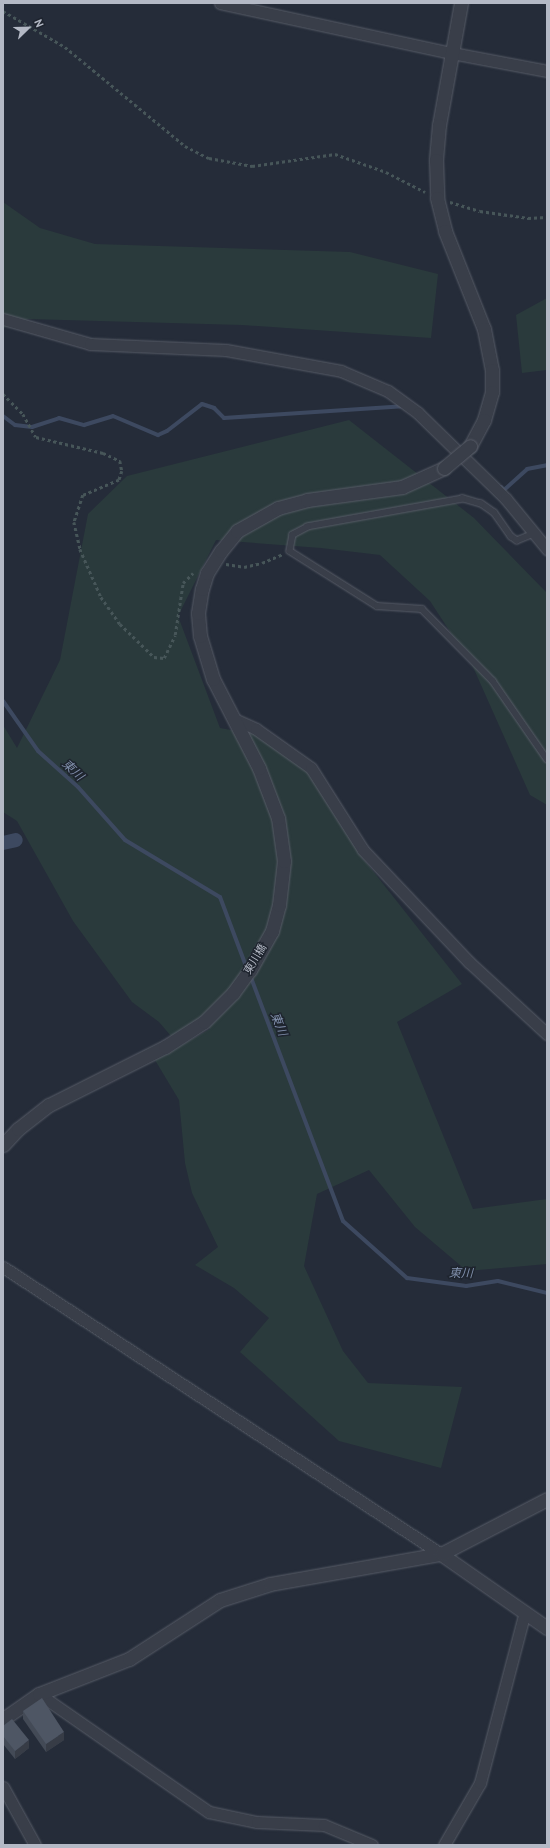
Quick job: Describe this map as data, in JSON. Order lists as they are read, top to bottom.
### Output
{
  "streets": {
    "street": ["東川橋"]
  },
  "water": ["東川"],
  "north": "top right"
}
